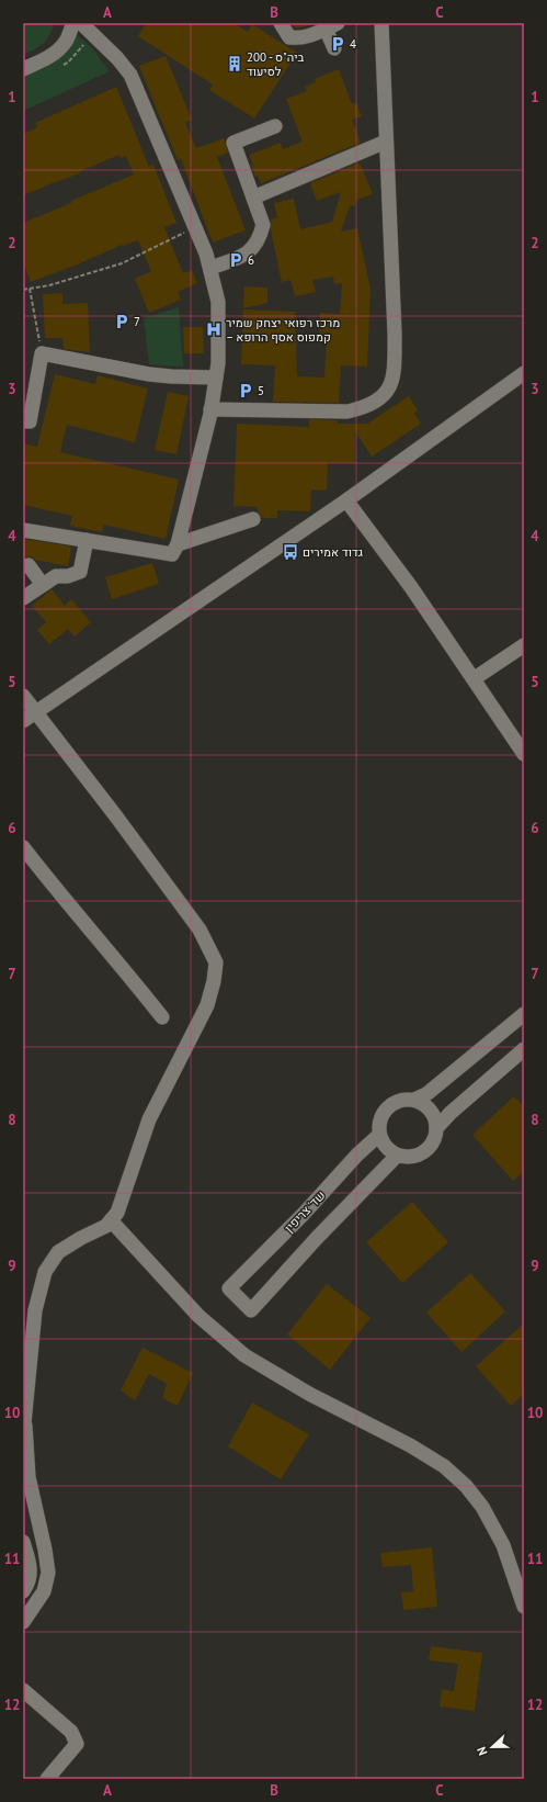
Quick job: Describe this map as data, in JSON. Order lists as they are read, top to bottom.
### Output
{
  "streets": {
    "street": ["שד' צריפין"]
  },
  "places": {
    "parking": [
      "4",
      "6",
      "7",
      "5"
    ],
    "building": ["200 - ביה\"ס לסיעוד"],
    "hospital": ["מרכז רפואי יצחק שמיר – קמפוס אסף הרופא"],
    "bus stop": ["גדוד אמירים"]
  },
  "north": "left",
  "grid": {
    "columns": ["A", "B", "C"],
    "rows": [
      "1",
      "2",
      "3",
      "4",
      "5",
      "6",
      "7",
      "8",
      "9",
      "10",
      "11",
      "12"
    ]
  }
}
